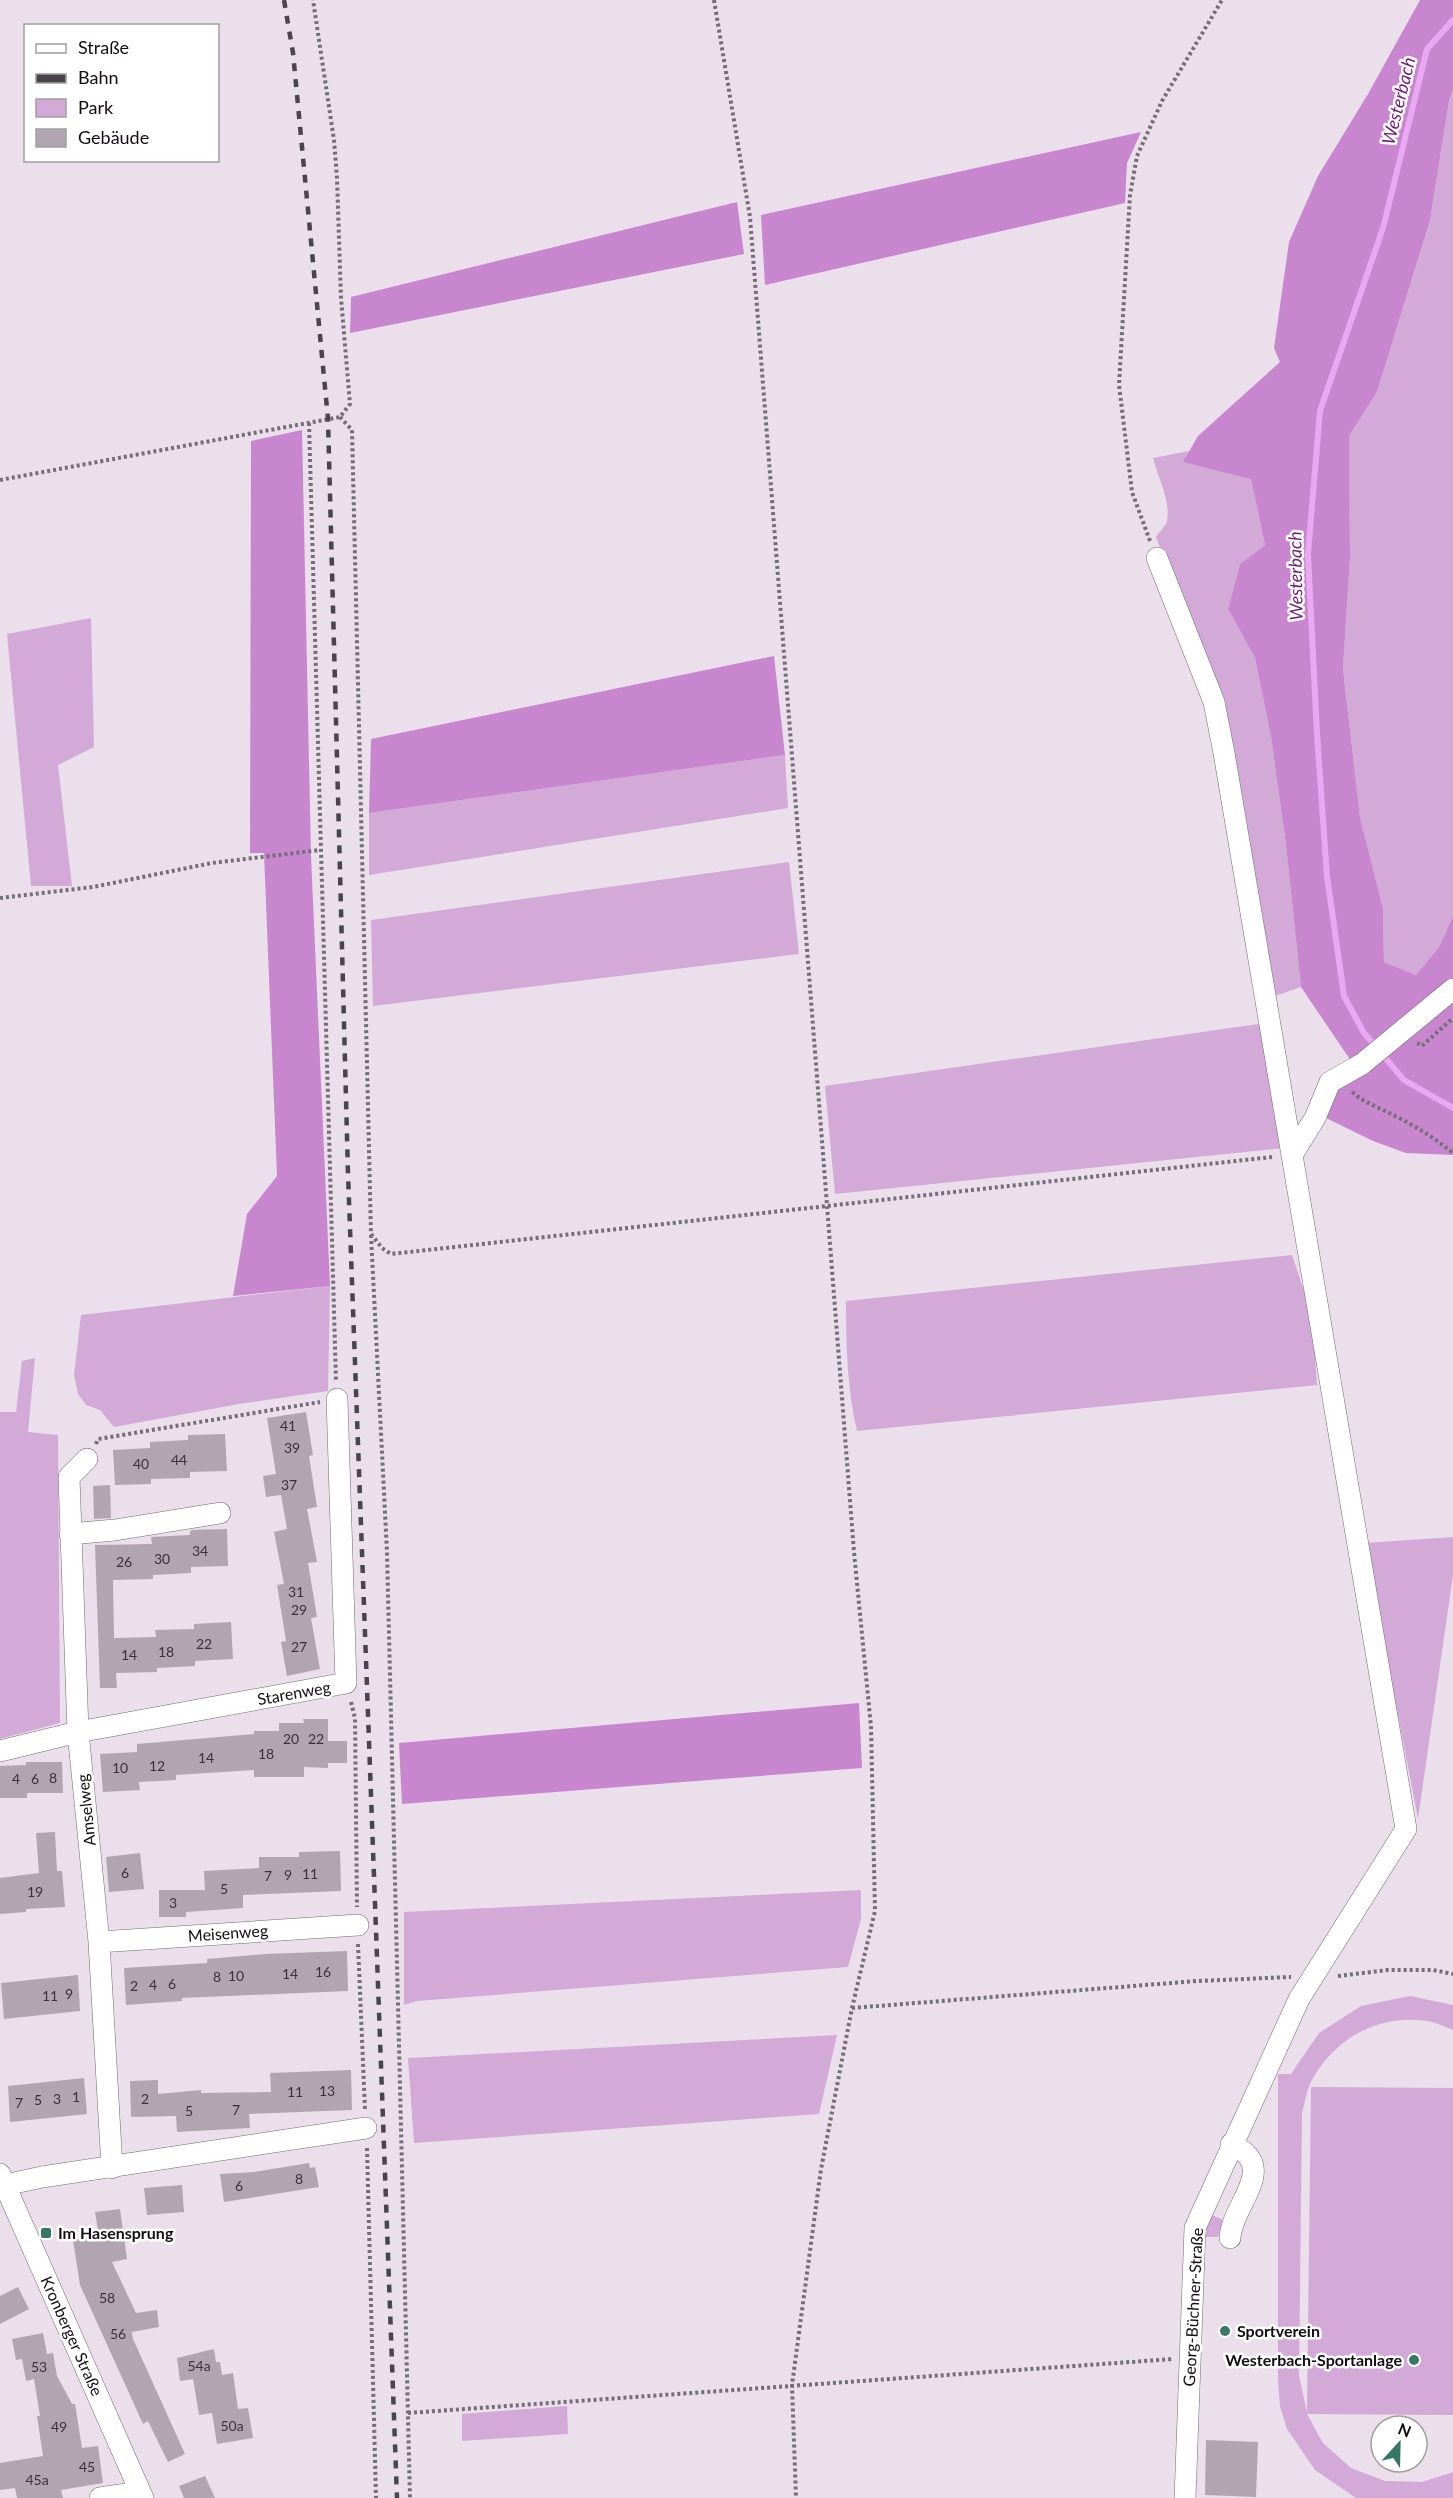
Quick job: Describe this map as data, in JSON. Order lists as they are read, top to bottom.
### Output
{
  "streets": {
    "street": [
      "Starenweg",
      "Amselweg",
      "Meisenweg",
      "Georg-Büchner-Straße",
      "Kronberger Straße"
    ]
  },
  "crossings": [
    ["Starenweg", "Amselweg"],
    ["Amselweg", "Meisenweg"]
  ],
  "water": ["Westerbach"],
  "places": {
    "transit": ["Im Hasensprung"],
    "other": ["Sportverein", "Westerbach-Sportanlage"]
  },
  "house_numbers": [
    "41",
    "39",
    "44",
    "40",
    "37",
    "34",
    "30",
    "26",
    "31",
    "29",
    "22",
    "27",
    "18",
    "14",
    "20",
    "22",
    "18",
    "14",
    "12",
    "10",
    "8",
    "4",
    "6",
    "6",
    "11",
    "9",
    "7",
    "5",
    "19",
    "3",
    "16",
    "14",
    "10",
    "8",
    "6",
    "4",
    "2",
    "9",
    "11",
    "13",
    "11",
    "1",
    "3",
    "2",
    "5",
    "7",
    "7",
    "5",
    "8",
    "6",
    "58",
    "56",
    "54a",
    "53",
    "50a",
    "49",
    "45",
    "45a"
  ],
  "legend": [
    "Straße",
    "Bahn",
    "Park",
    "Gebäude"
  ],
  "north": "top"
}
